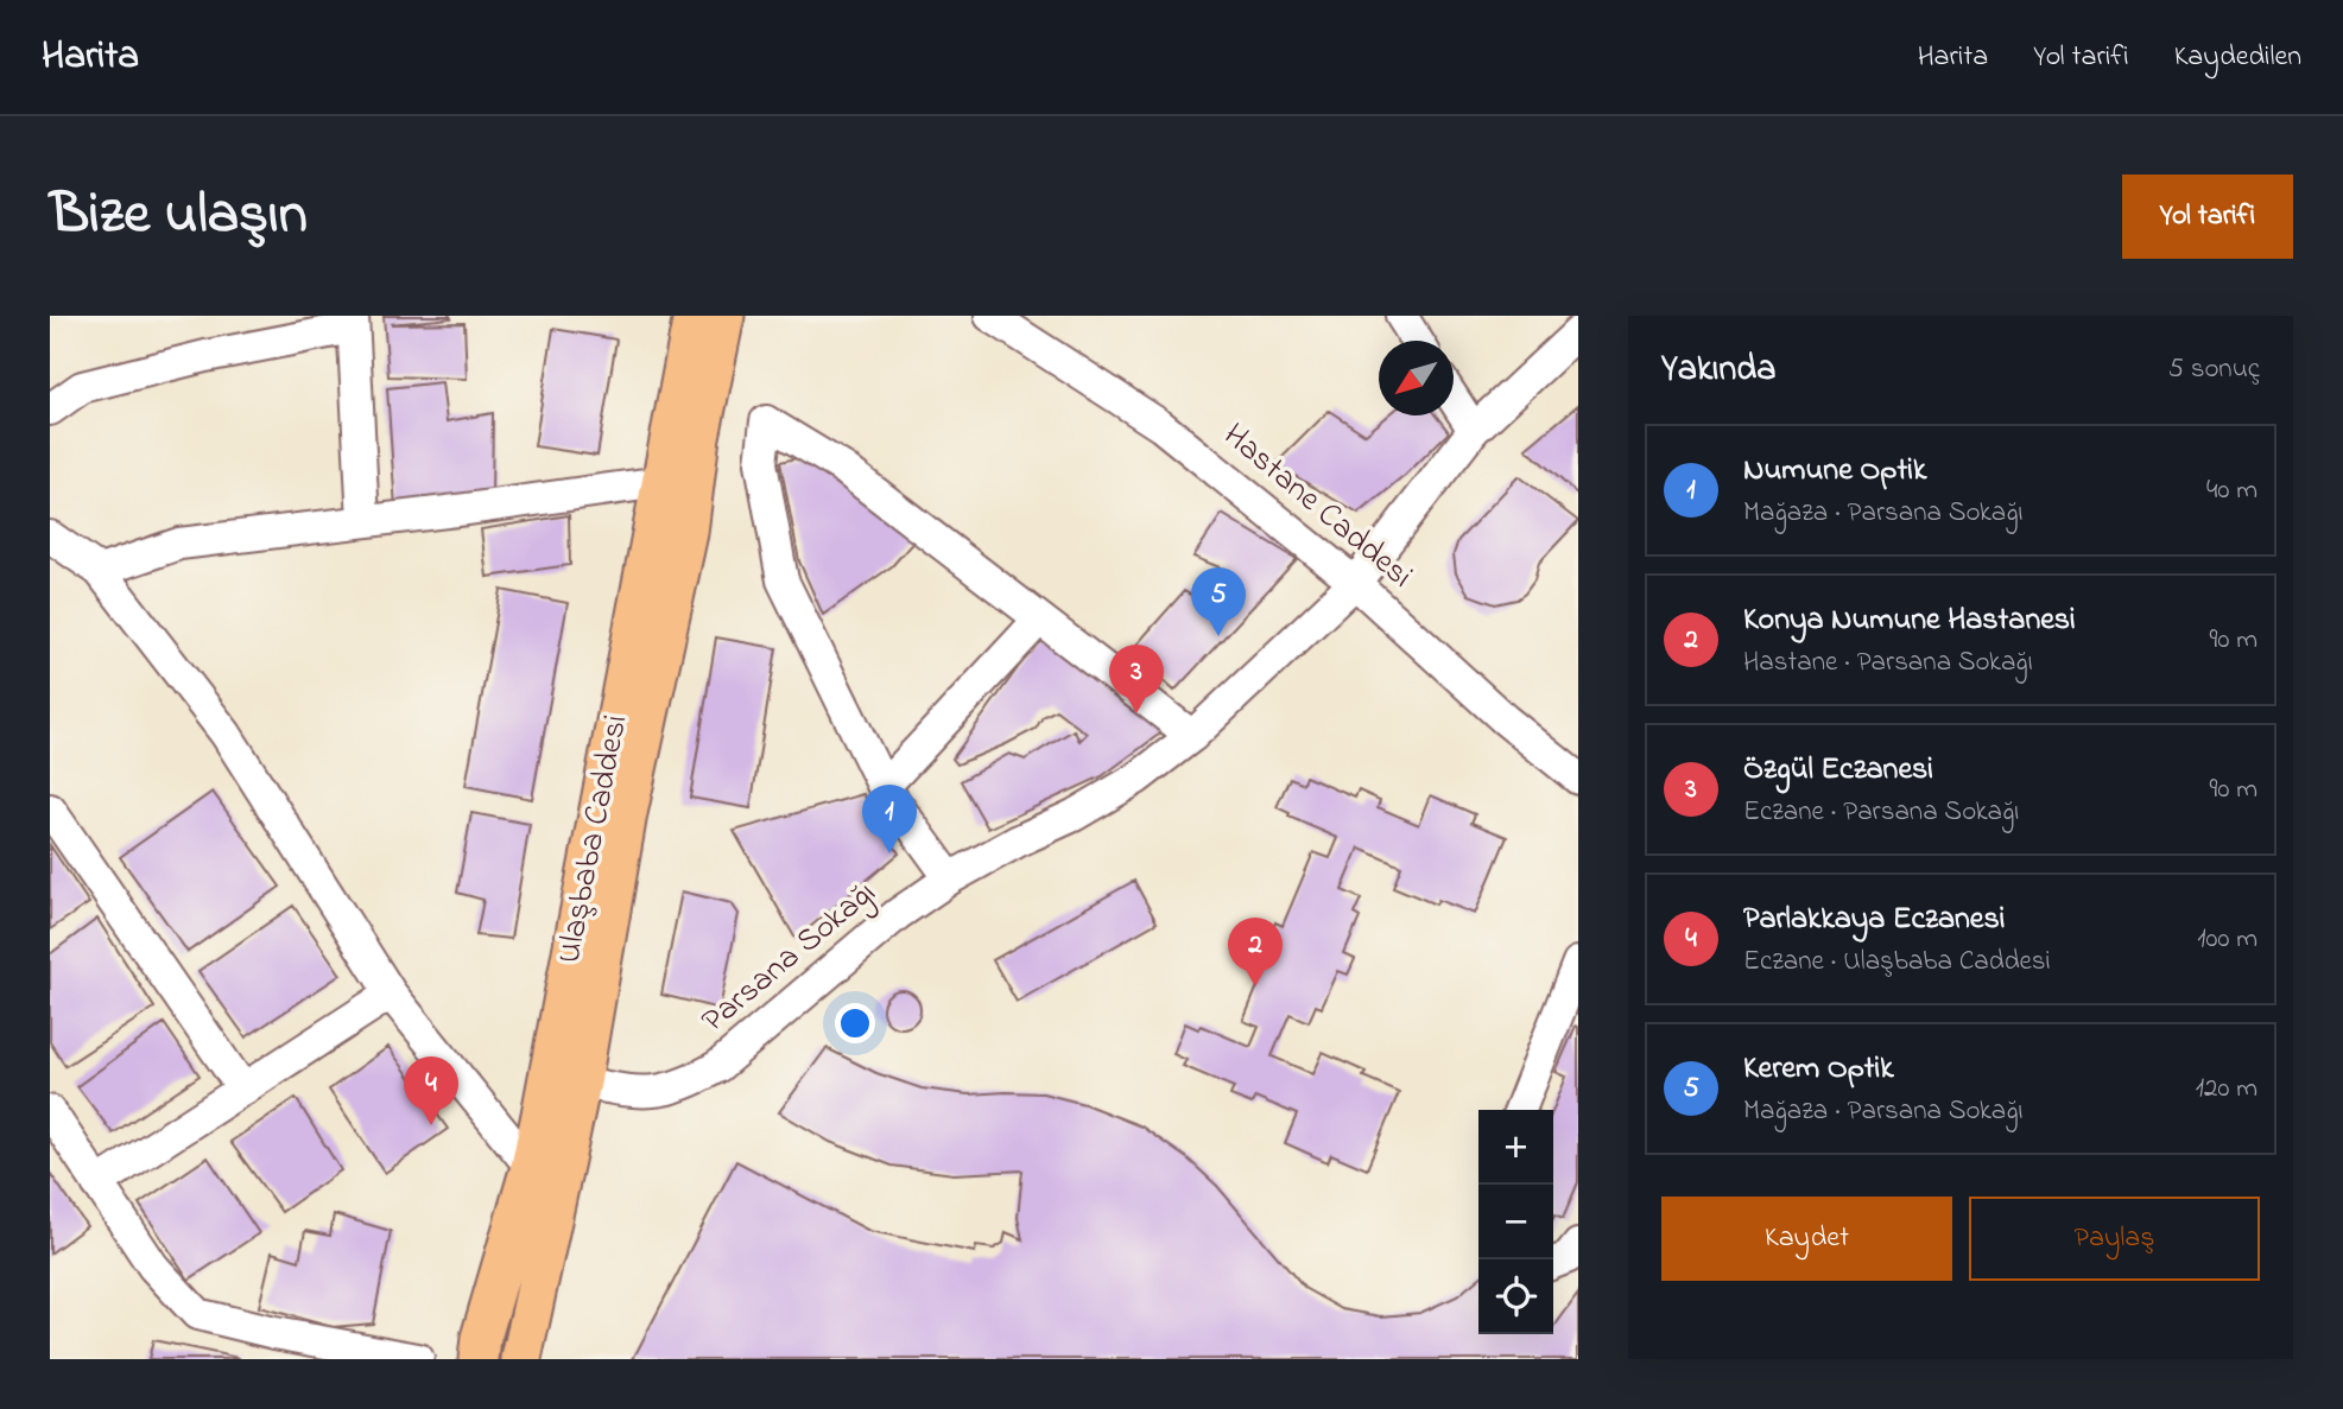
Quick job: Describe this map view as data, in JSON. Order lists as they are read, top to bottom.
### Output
{
  "streets": {
    "main road": ["Ulaşbaba Caddesi"],
    "street": ["Hastane Caddesi", "Parsana Sokağı"]
  },
  "crossings": [
    ["Hastane Caddesi", "Parsana Sokağı"],
    ["Ulaşbaba Caddesi", "Parsana Sokağı"]
  ],
  "north": "bottom left",
  "page": {
    "header": "Harita",
    "nav": ["Harita", "Yol tarifi", "Kaydedilen"],
    "title": "Bize ulaşın",
    "buttons": [
      "Yol tarifi",
      ["Kaydet", "Paylaş"]
    ],
    "heading": ["Yakında", "5 sonuç"],
    "list": [
      {
        "mark": "1",
        "name": "Numune Optik",
        "note": "Mağaza · Parsana Sokağı",
        "value": "40 m"
      },
      {
        "mark": "2",
        "name": "Konya Numune Hastanesi",
        "note": "Hastane · Parsana Sokağı",
        "value": "90 m"
      },
      {
        "mark": "3",
        "name": "Özgül Eczanesi",
        "note": "Eczane · Parsana Sokağı",
        "value": "90 m"
      },
      {
        "mark": "4",
        "name": "Parlakkaya Eczanesi",
        "note": "Eczane · Ulaşbaba Caddesi",
        "value": "100 m"
      },
      {
        "mark": "5",
        "name": "Kerem Optik",
        "note": "Mağaza · Parsana Sokağı",
        "value": "120 m"
      }
    ],
    "pins": [
      "5",
      "3",
      "1",
      "2",
      "4"
    ],
    "map_buttons": ["+", "−"]
  }
}
